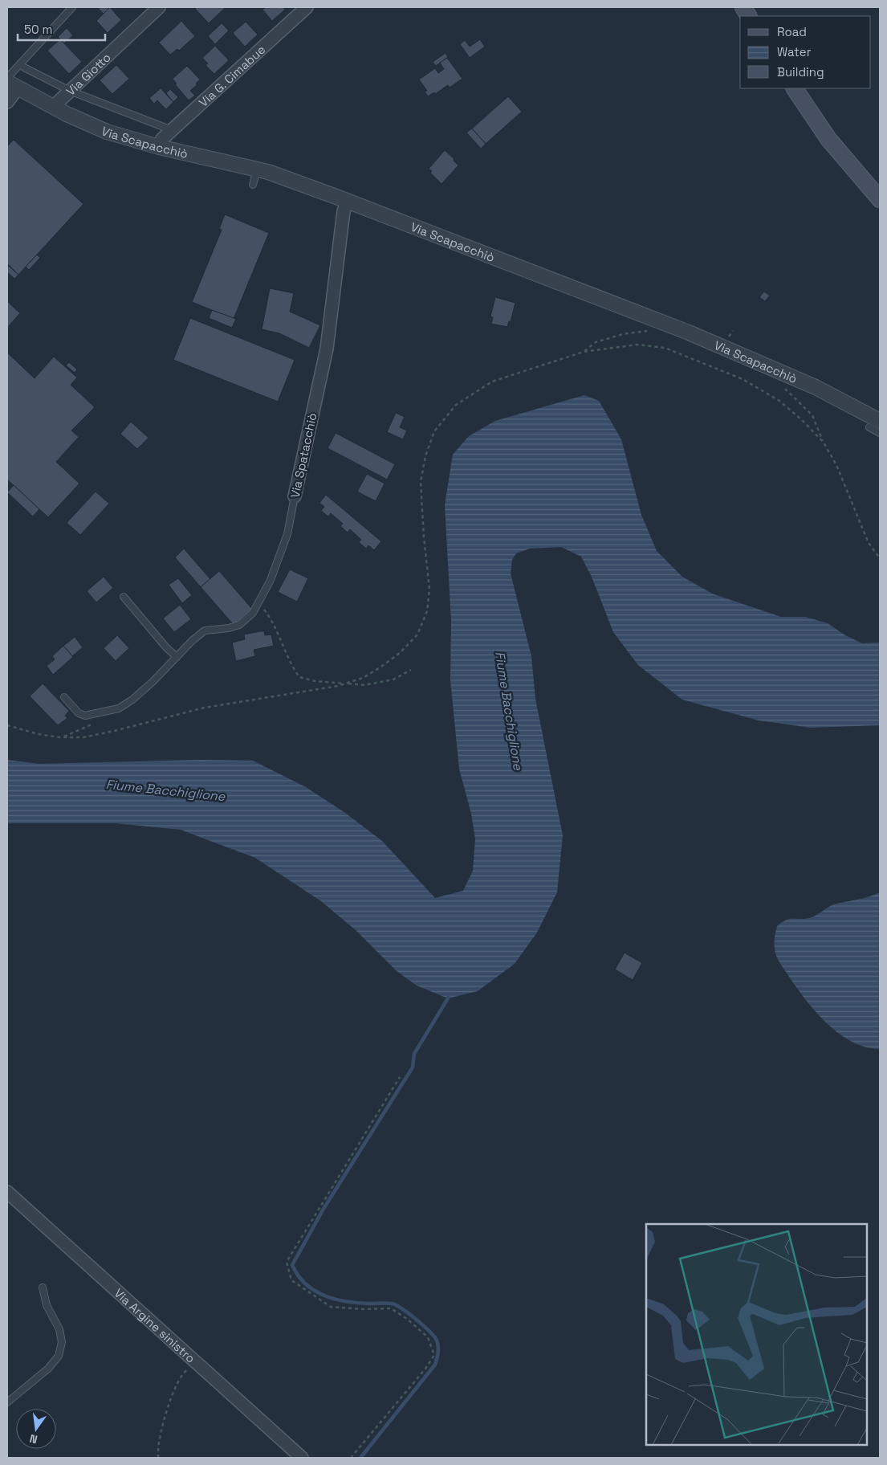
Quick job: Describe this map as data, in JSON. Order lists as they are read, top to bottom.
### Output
{
  "streets": {
    "street": [
      "Via Giotto",
      "Via G. Cimabue",
      "Via Scapacchiò",
      "Via Spatacchiò",
      "Via Argine sinistro"
    ]
  },
  "crossings": [
    ["Via Giotto", "Via Scapacchiò"],
    ["Via G. Cimabue", "Via Scapacchiò"],
    ["Via Scapacchiò", "Via Spatacchiò"]
  ],
  "water": ["Fiume Bacchiglione"],
  "legend": ["Road", "Water", "Building"],
  "scale_bar": "50 m",
  "north": "bottom"
}
